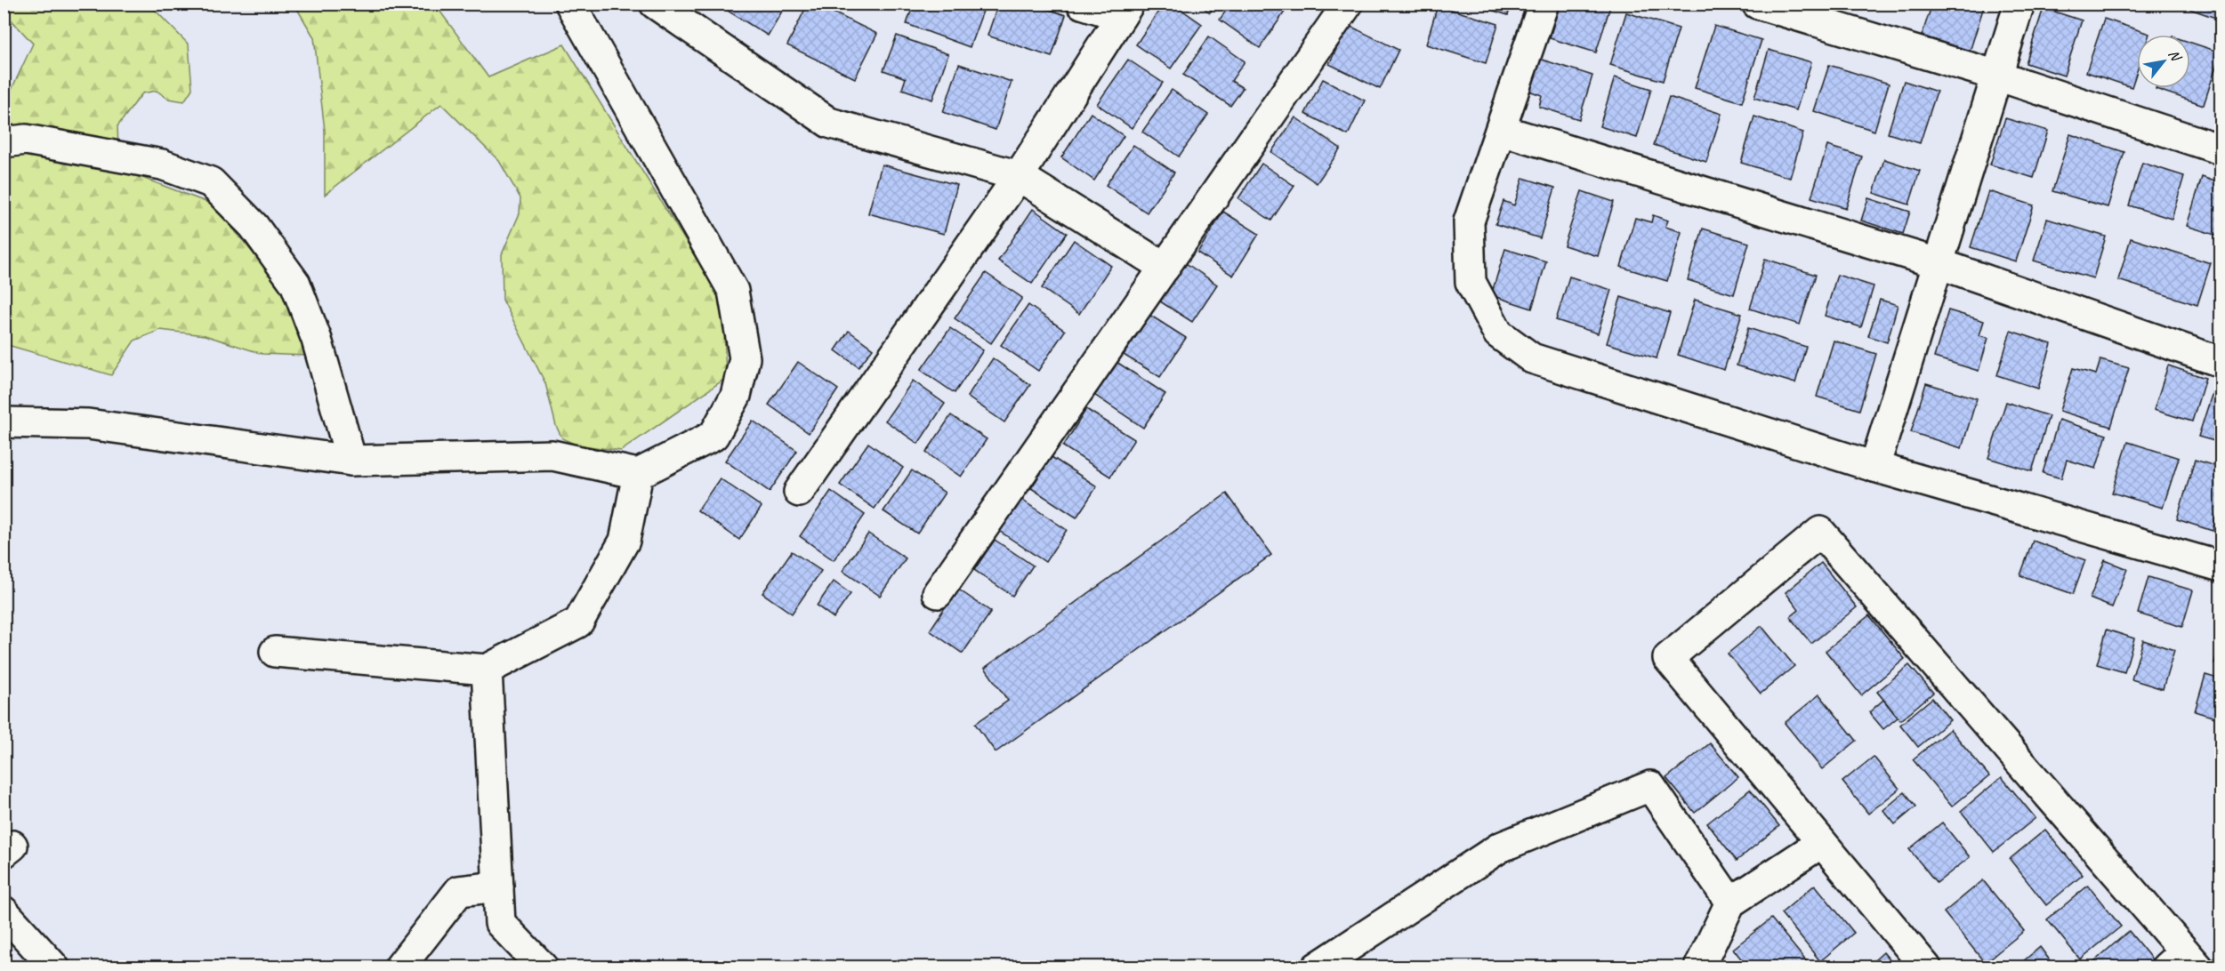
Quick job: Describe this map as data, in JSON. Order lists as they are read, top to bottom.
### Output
{
  "north": "top right"
}
